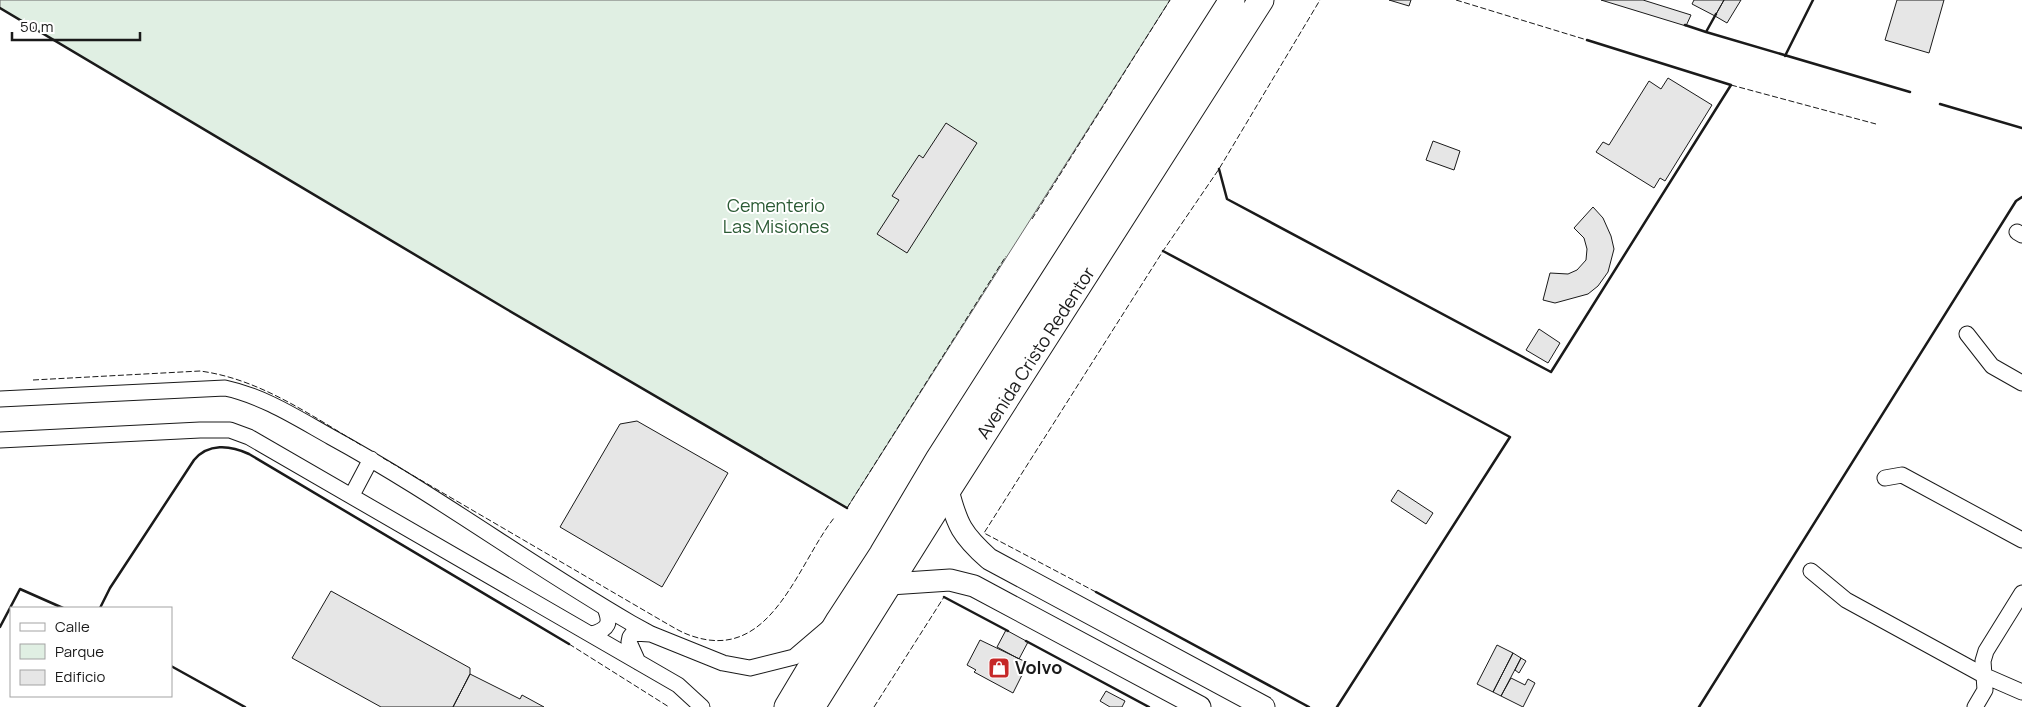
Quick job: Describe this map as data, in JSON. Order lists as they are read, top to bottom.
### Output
{
  "streets": {
    "highway": ["Avenida Cristo Redentor"]
  },
  "parks": ["Cementerio Las Misiones"],
  "places": {
    "shop": ["Volvo"]
  },
  "legend": ["Calle", "Parque", "Edificio"],
  "scale_bar": "50 m"
}
